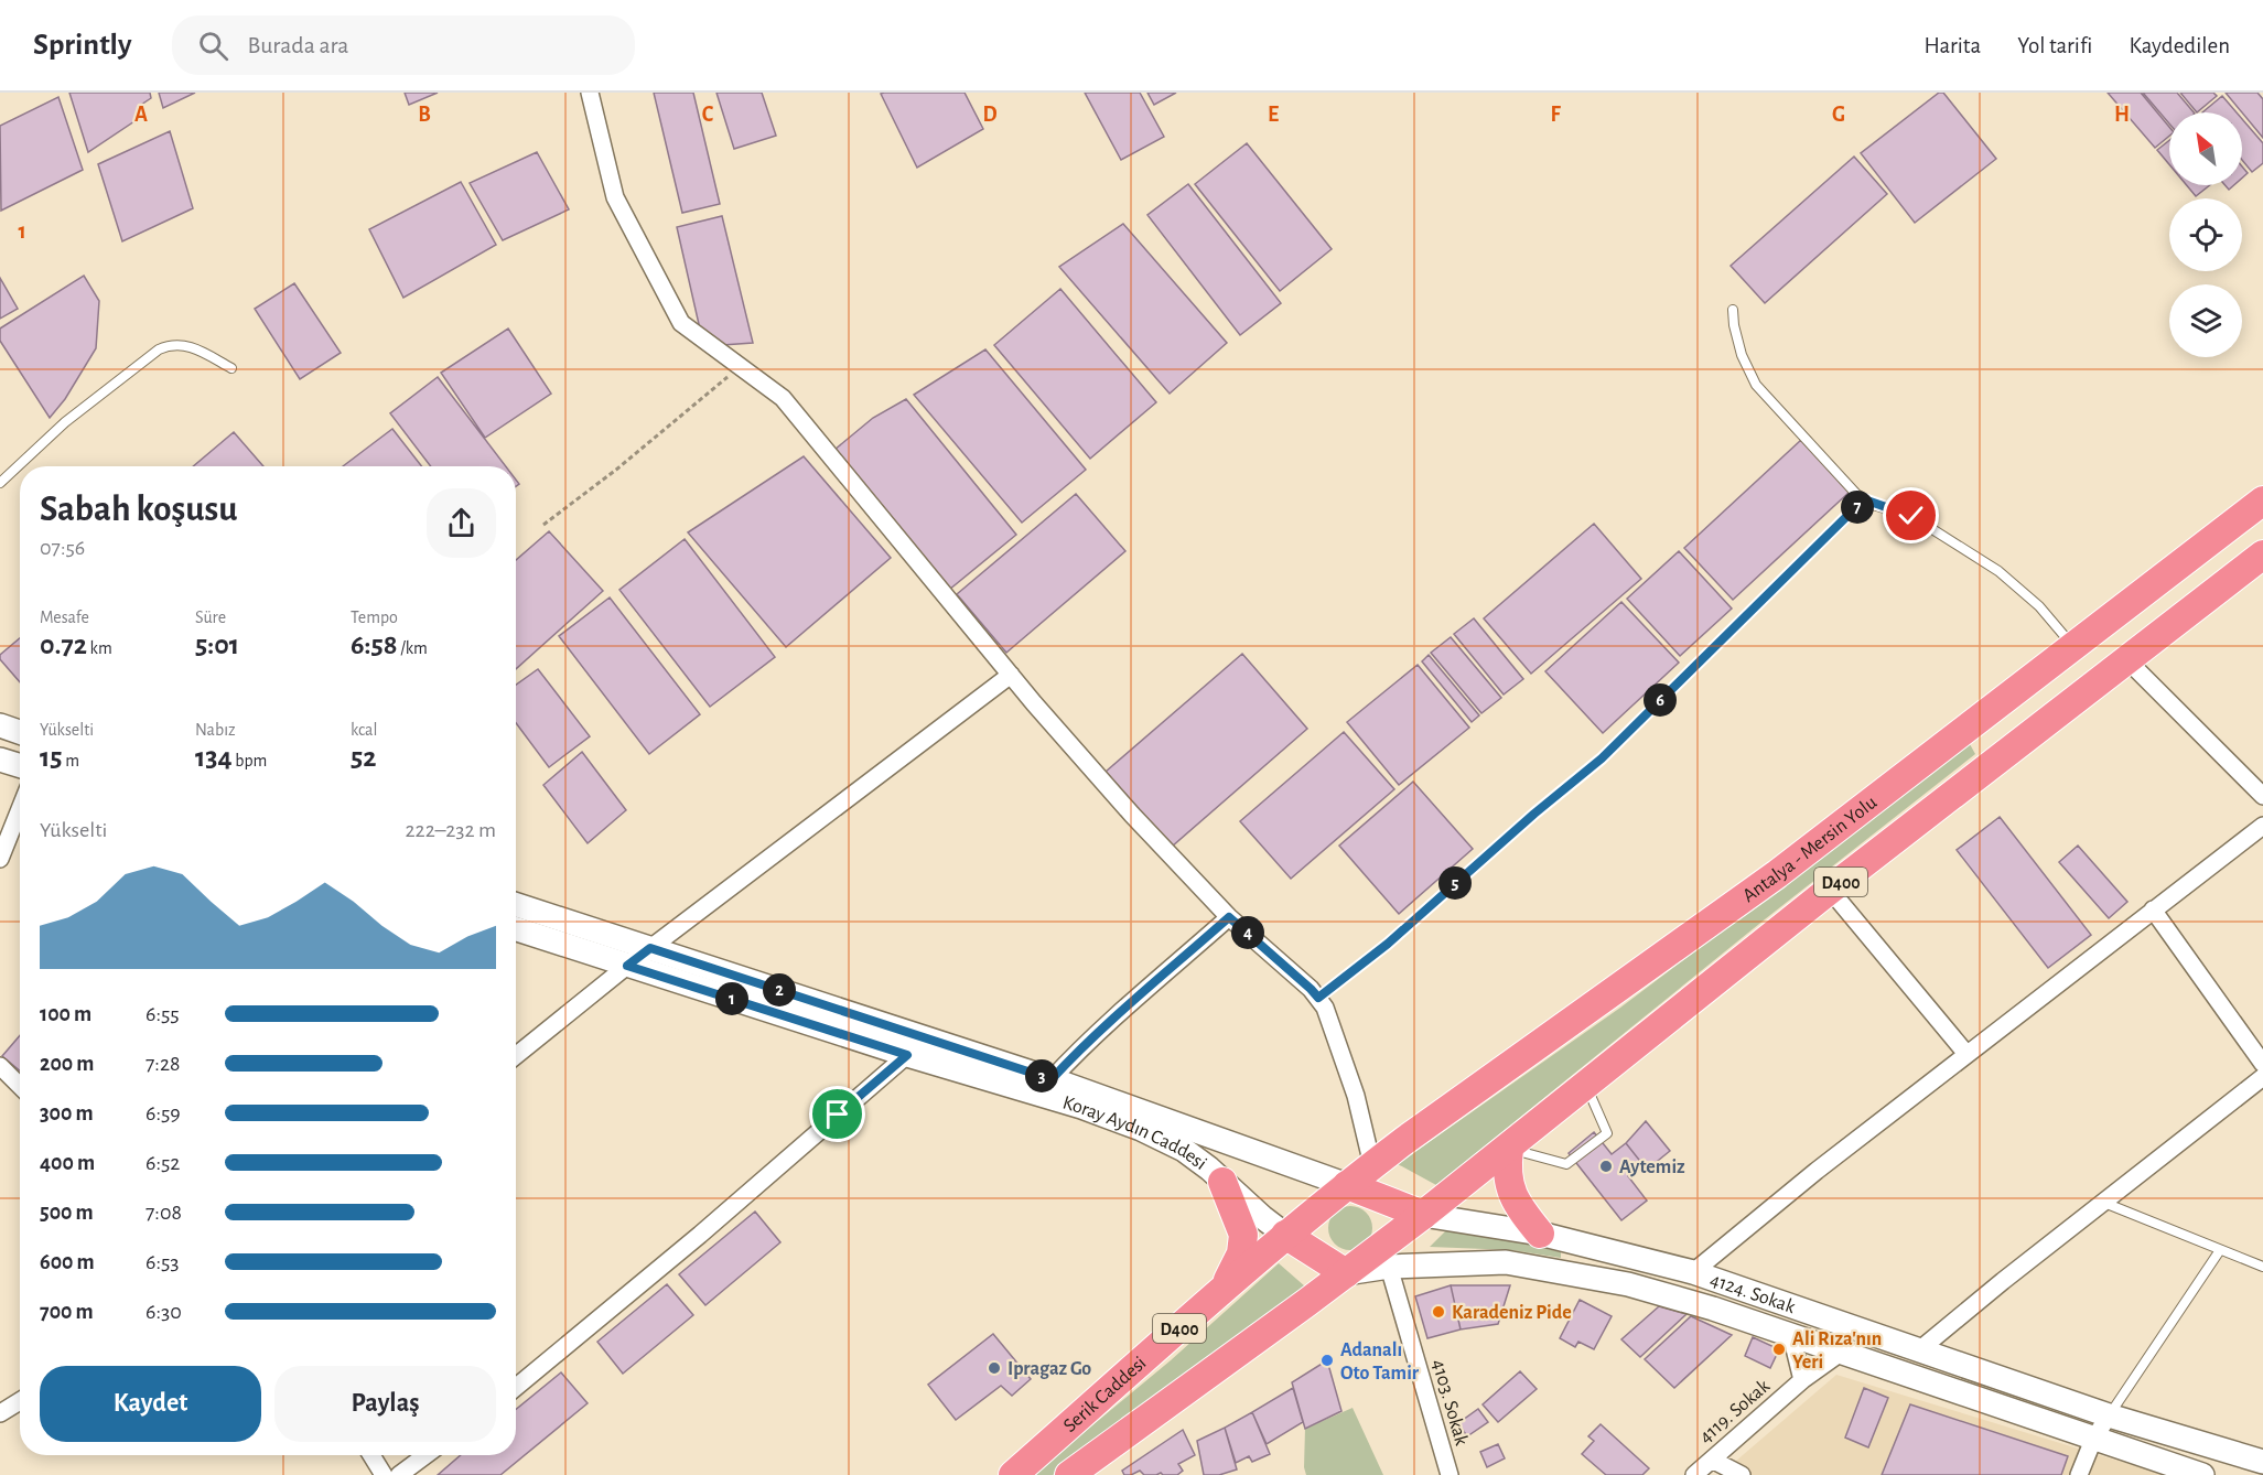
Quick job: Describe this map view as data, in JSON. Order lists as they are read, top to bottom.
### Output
{
  "streets": {
    "highway": ["Antalya - Mersin Yolu", "D400", "Serik Caddesi"],
    "main road": ["Koray Aydın Caddesi", "4124. Sokak"],
    "street": ["4103. Sokak", "4119. Sokak"]
  },
  "crossings": [
    ["Antalya - Mersin Yolu", "Serik Caddesi"],
    ["D400", "4124. Sokak"],
    ["D400", "Serik Caddesi"],
    ["Koray Aydın Caddesi", "Serik Caddesi"],
    ["4124. Sokak", "Serik Caddesi"]
  ],
  "places": [
    "Aytemiz",
    "Karadeniz Pide",
    "Ali Rıza'nın Yeri",
    "Adanalı Oto Tamir",
    "Ipragaz Go"
  ],
  "north": "top left",
  "page": {
    "header": "Sprintly",
    "search": "Burada ara",
    "nav": ["Harita", "Yol tarifi", "Kaydedilen"],
    "heading": ["Sabah koşusu", "07:56"],
    "pins": [
      "7",
      "6",
      "5",
      "4",
      "2",
      "1",
      "3"
    ],
    "stats": [
      ["Mesafe", "0.72 km"],
      ["Süre", "5:01"],
      ["Tempo", "6:58 /km"],
      ["Yükselti", "15 m"],
      ["Nabız", "134 bpm"],
      ["kcal", "52"]
    ],
    "chart": ["Yükselti", "222–232 m"],
    "list": [
      {
        "name": "100 m",
        "note": "6:55"
      },
      {
        "name": "200 m",
        "note": "7:28"
      },
      {
        "name": "300 m",
        "note": "6:59"
      },
      {
        "name": "400 m",
        "note": "6:52"
      },
      {
        "name": "500 m",
        "note": "7:08"
      },
      {
        "name": "600 m",
        "note": "6:53"
      },
      {
        "name": "700 m",
        "note": "6:30"
      }
    ],
    "buttons": ["Kaydet", "Paylaş"]
  },
  "grid": {
    "columns": [
      "A",
      "B",
      "C",
      "D",
      "E",
      "F",
      "G",
      "H"
    ],
    "rows": ["1"]
  }
}
